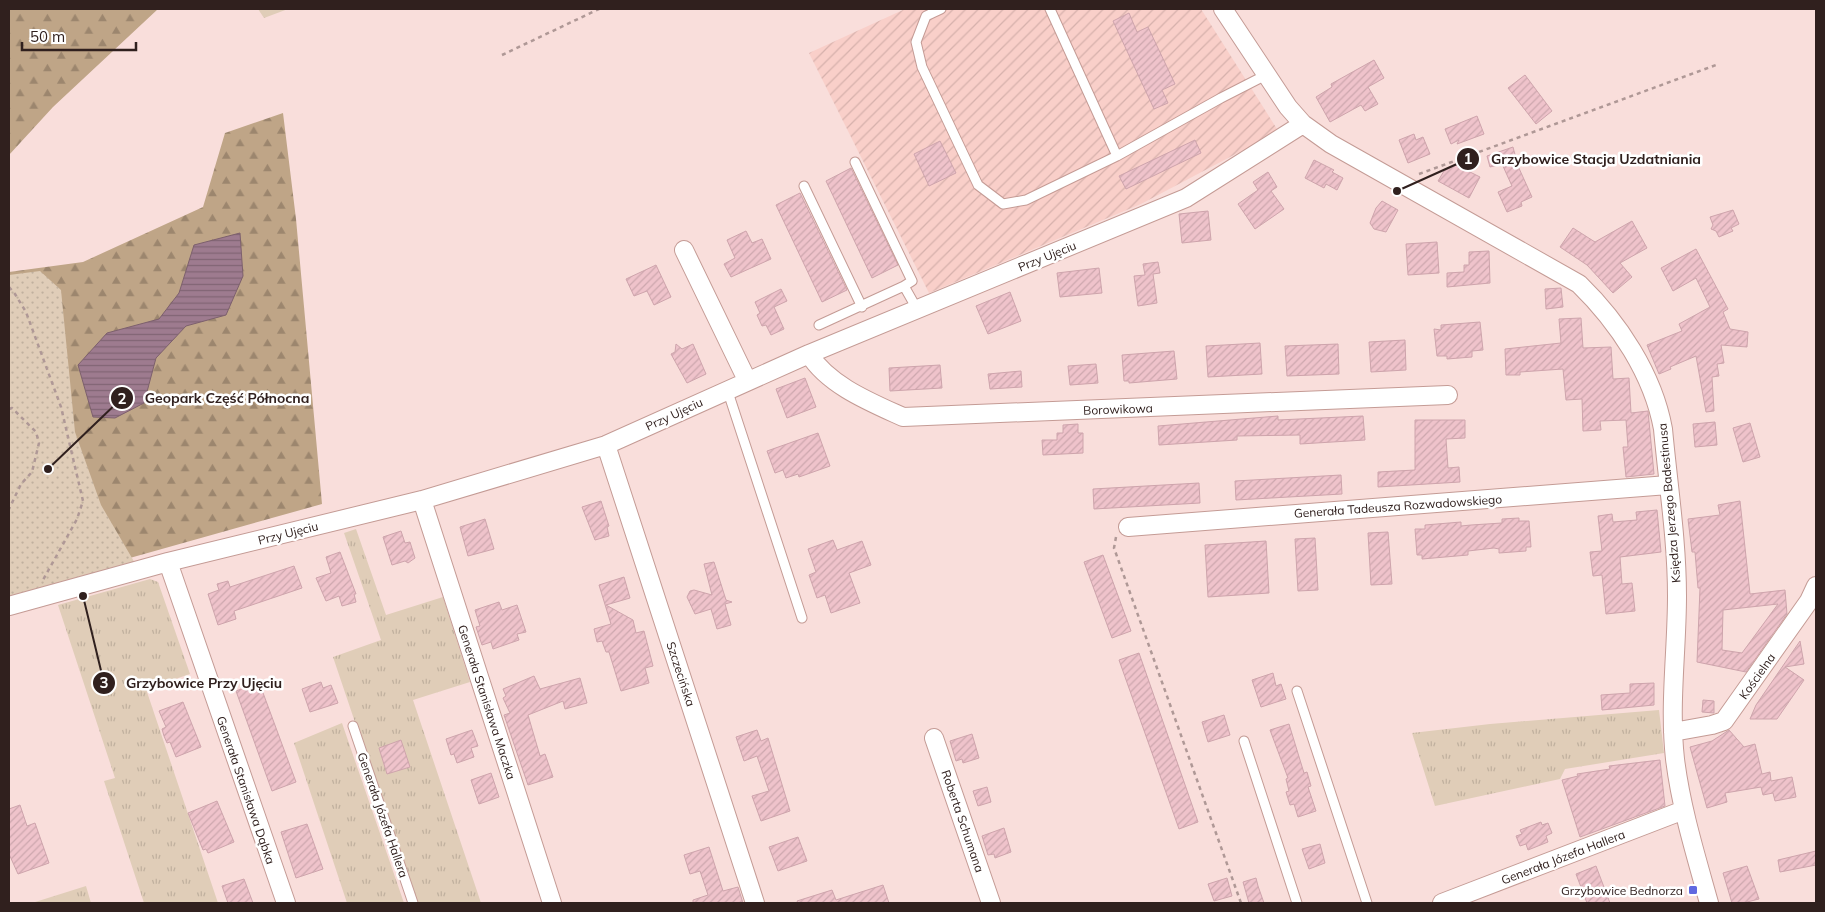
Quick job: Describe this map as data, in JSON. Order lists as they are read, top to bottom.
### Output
{
  "streets": {
    "street": [
      "Przy Ujęciu",
      "Borowikowa",
      "Księdza Jerzego Badestinusa",
      "Generała Tadeusza Rozwadowskiego",
      "Szczecińska",
      "Kościelna",
      "Generała Stanisława Maczka",
      "Generała Stanisława Dąbka",
      "Generała Józefa Hallera",
      "Roberta Schumana"
    ]
  },
  "crossings": [
    ["Przy Ujęciu", "Borowikowa"],
    ["Przy Ujęciu", "Księdza Jerzego Badestinusa"],
    ["Przy Ujęciu", "Szczecińska"],
    ["Przy Ujęciu", "Generała Stanisława Maczka"],
    ["Przy Ujęciu", "Generała Stanisława Dąbka"],
    ["Księdza Jerzego Badestinusa", "Generała Tadeusza Rozwadowskiego"],
    ["Księdza Jerzego Badestinusa", "Kościelna"],
    ["Księdza Jerzego Badestinusa", "Generała Józefa Hallera"]
  ],
  "places": {
    "other": ["Grzybowice Stacja Uzdatniania", "Geopark Część Północna", "Grzybowice Przy Ujęciu"],
    "transit": ["Grzybowice Bednorza"]
  },
  "scale_bar": "50 m"
}
